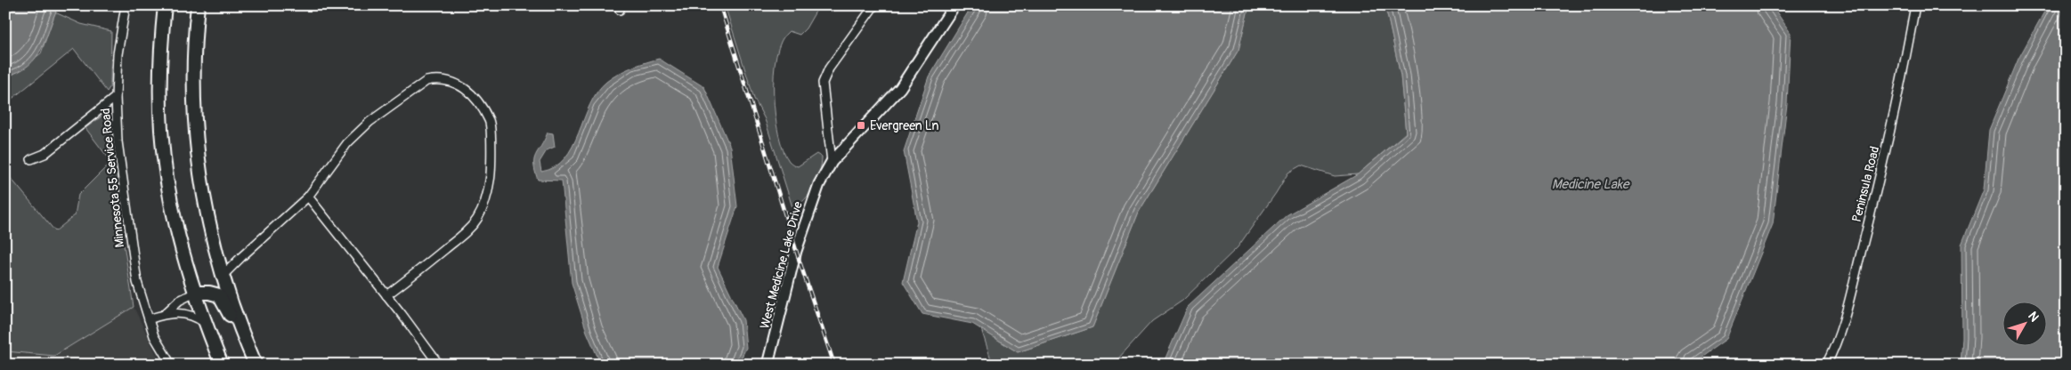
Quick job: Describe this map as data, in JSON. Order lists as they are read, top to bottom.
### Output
{
  "streets": {
    "street": ["Minnesota 55 Service Road", "Peninsula Road", "West Medicine Lake Drive"]
  },
  "water": ["Medicine Lake"],
  "places": {
    "transit": ["Evergreen Ln"]
  },
  "north": "top right"
}
